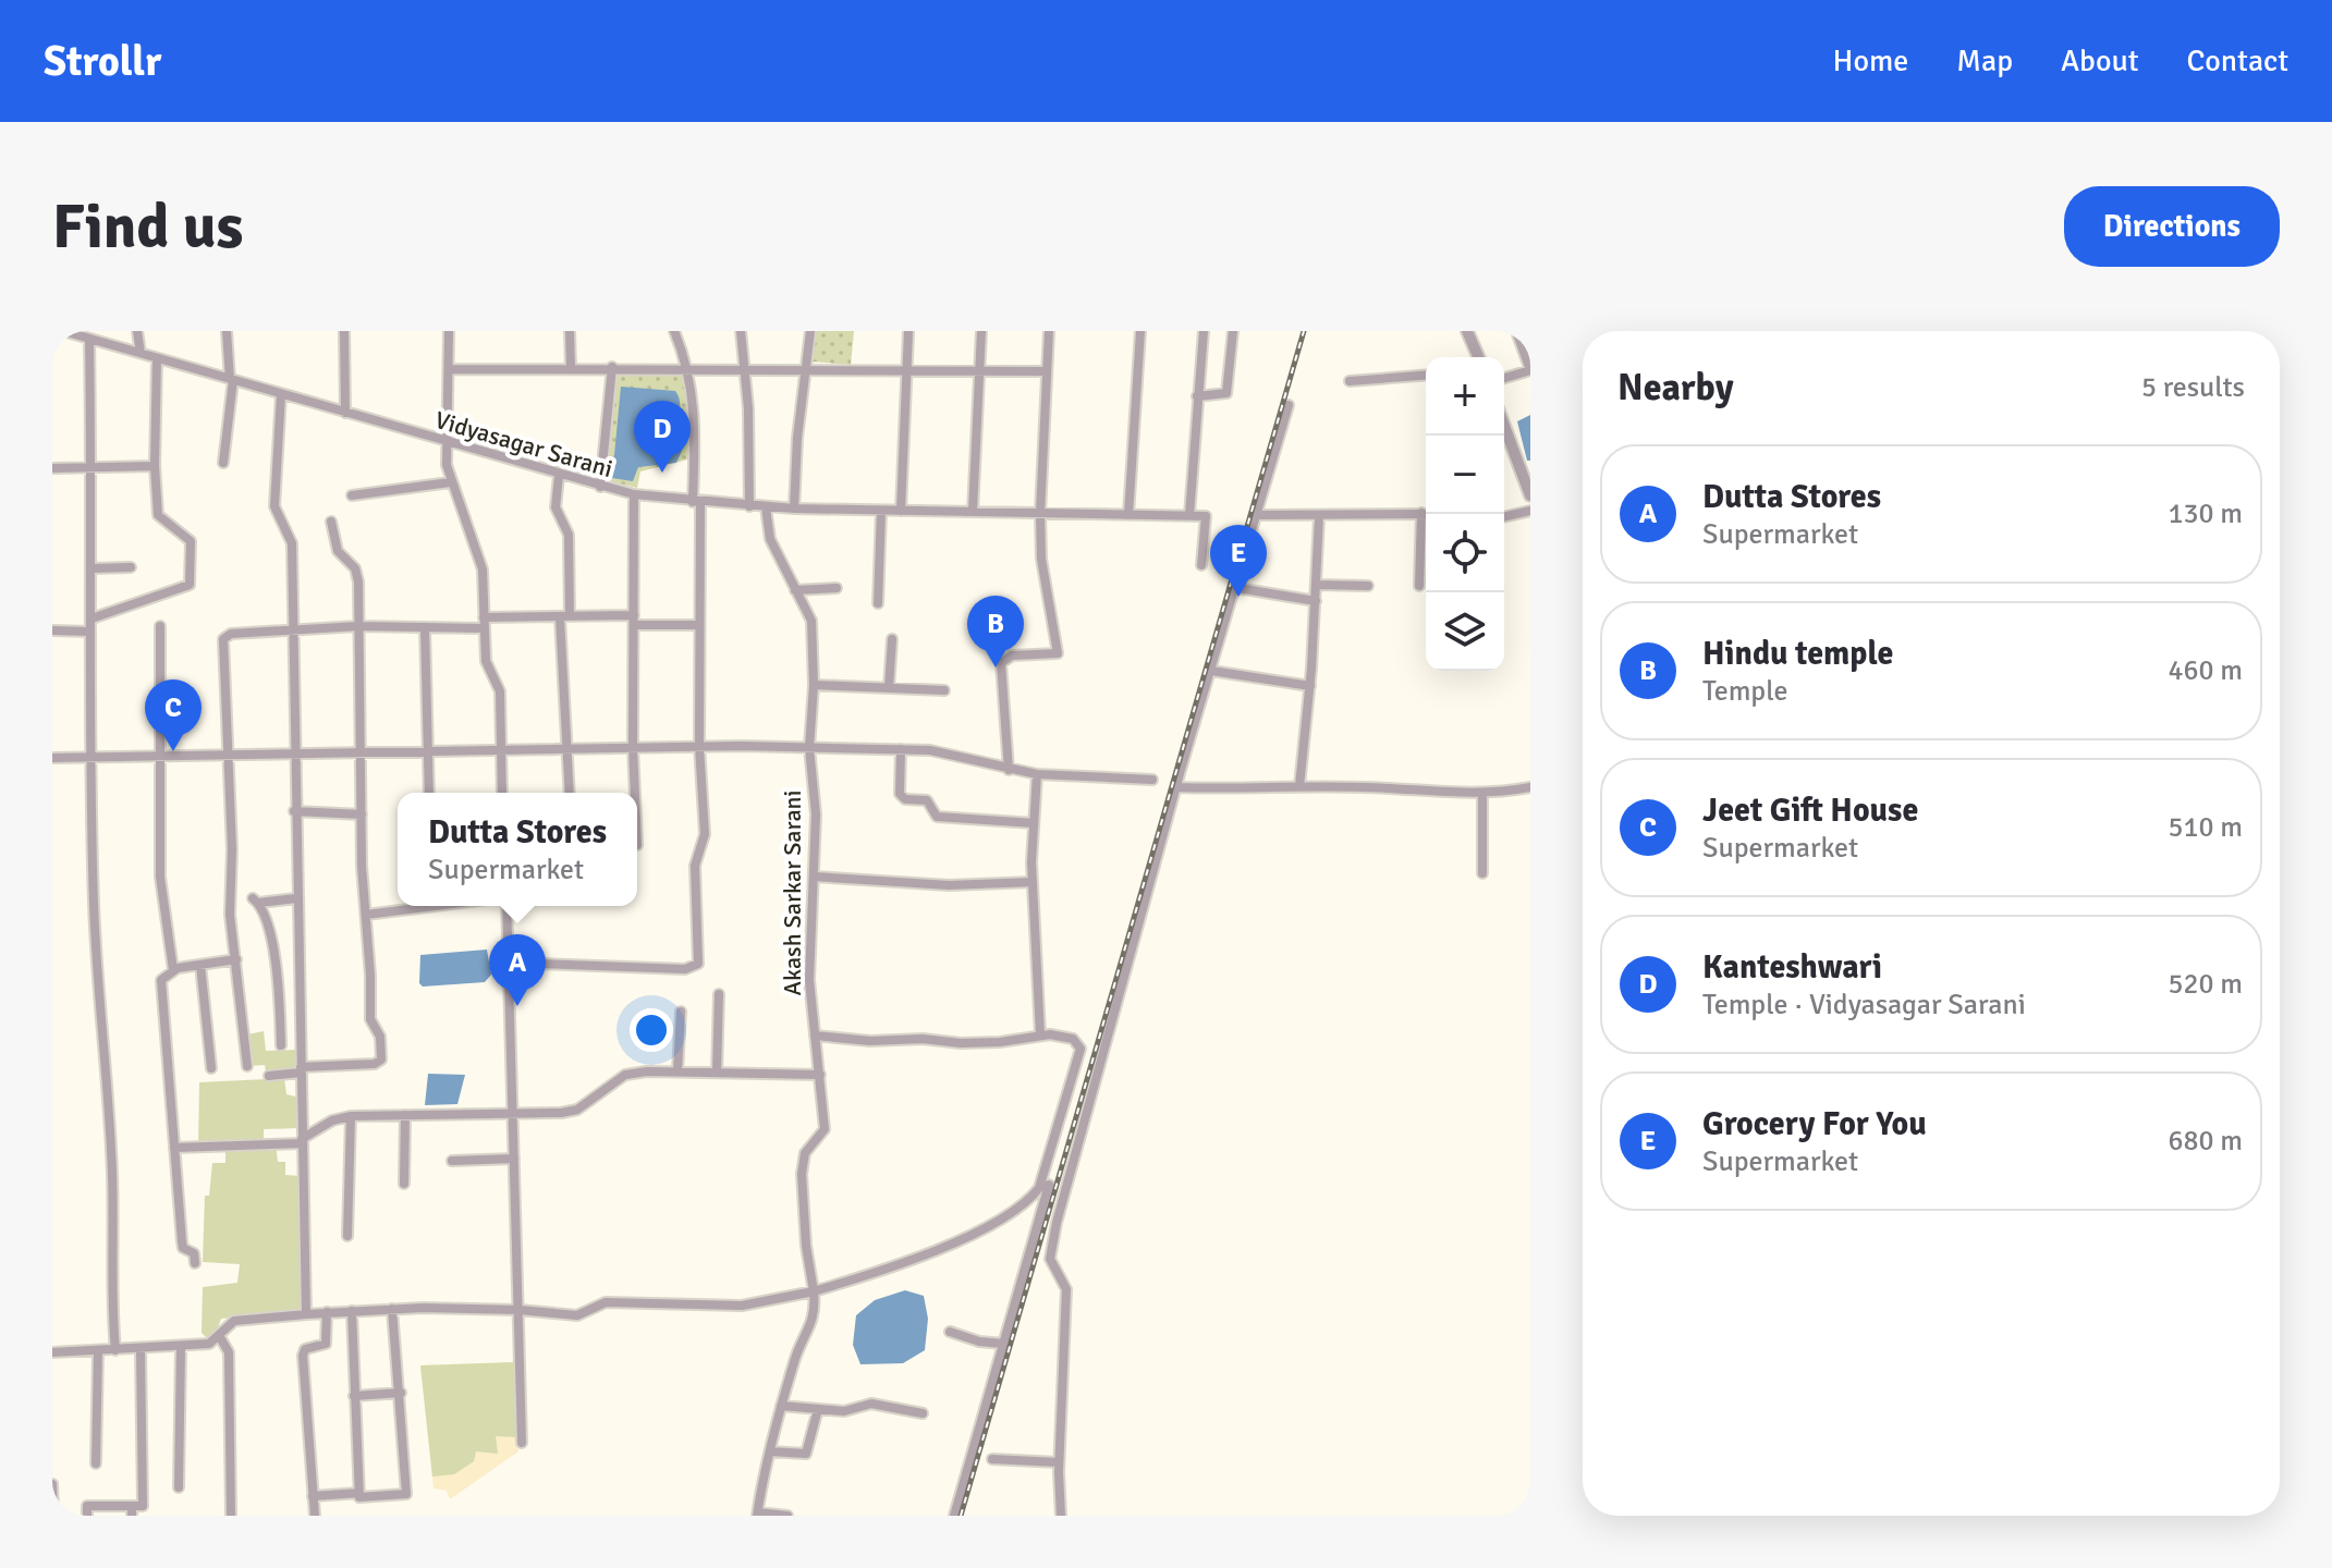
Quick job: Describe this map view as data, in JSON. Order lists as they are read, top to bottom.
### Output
{
  "streets": {
    "street": ["Vidyasagar Sarani", "Akash Sarkar Sarani"]
  },
  "crossings": [
    ["Vidyasagar Sarani", "Akash Sarkar Sarani"]
  ],
  "page": {
    "header": "Strollr",
    "nav": [
      "Home",
      "Map",
      "About",
      "Contact"
    ],
    "buttons": "Directions",
    "title": "Find us",
    "heading": ["Nearby", "5 results"],
    "map_buttons": ["+", "−"],
    "pins": [
      "D",
      "E",
      "B",
      "C",
      "A"
    ],
    "list": [
      {
        "mark": "A",
        "name": "Dutta Stores",
        "note": "Supermarket",
        "value": "130 m"
      },
      {
        "mark": "B",
        "name": "Hindu temple",
        "note": "Temple",
        "value": "460 m"
      },
      {
        "mark": "C",
        "name": "Jeet Gift House",
        "note": "Supermarket",
        "value": "510 m"
      },
      {
        "mark": "D",
        "name": "Kanteshwari",
        "note": "Temple · Vidyasagar Sarani",
        "value": "520 m"
      },
      {
        "mark": "E",
        "name": "Grocery For You",
        "note": "Supermarket",
        "value": "680 m"
      }
    ],
    "popup": ["Dutta Stores", "Supermarket"]
  }
}
